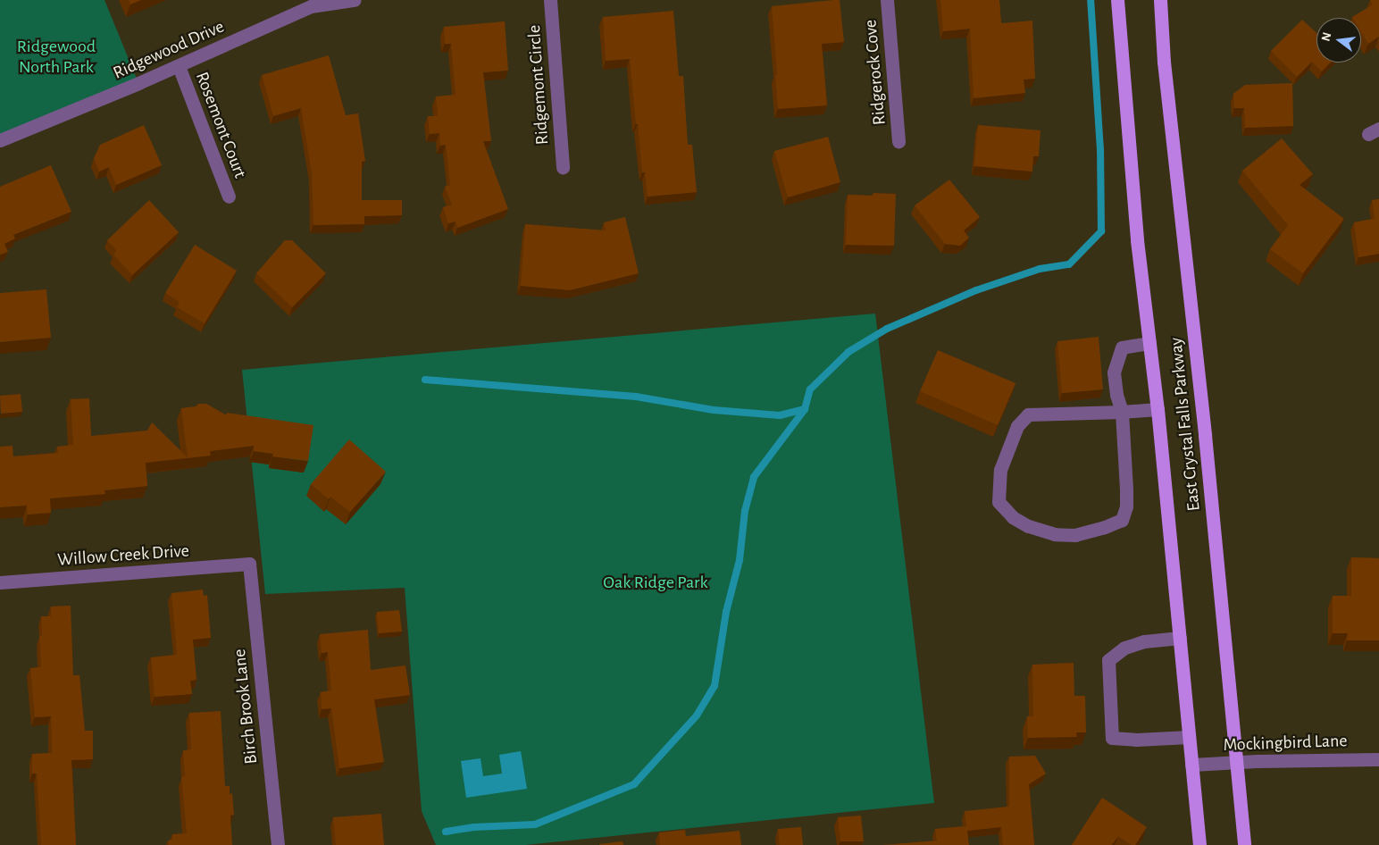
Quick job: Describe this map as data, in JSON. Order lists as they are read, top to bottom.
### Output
{
  "streets": {
    "main road": ["East Crystal Falls Parkway"],
    "street": [
      "Ridgewood Drive",
      "Ridgerock Cove",
      "Ridgemont Circle",
      "Rosemont Court",
      "Willow Creek Drive",
      "Birch Brook Lane",
      "Mockingbird Lane"
    ]
  },
  "crossings": [
    ["Ridgewood Drive", "Rosemont Court"],
    ["East Crystal Falls Parkway", "Mockingbird Lane"],
    ["Willow Creek Drive", "Birch Brook Lane"]
  ],
  "parks": ["Ridgewood North Park", "Oak Ridge Park"],
  "north": "left"
}
